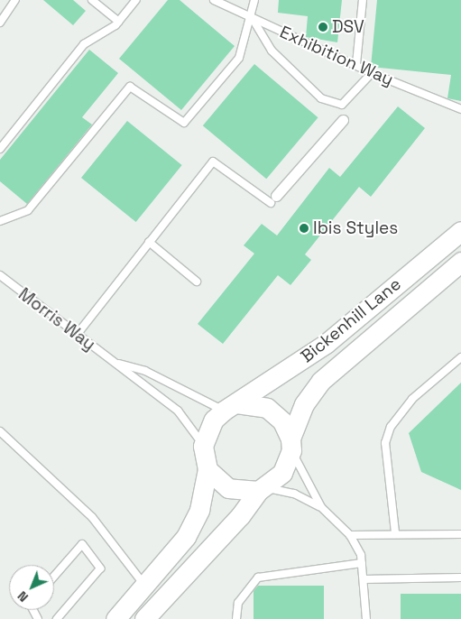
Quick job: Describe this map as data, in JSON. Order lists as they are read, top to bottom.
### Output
{
  "streets": {
    "main road": ["Bickenhill Lane"],
    "lane": ["Exhibition Way", "Morris Way"]
  },
  "crossings": [
    ["Morris Way", "Bickenhill Lane"]
  ],
  "places": ["DSV", "Ibis Styles"],
  "north": "bottom left"
}
